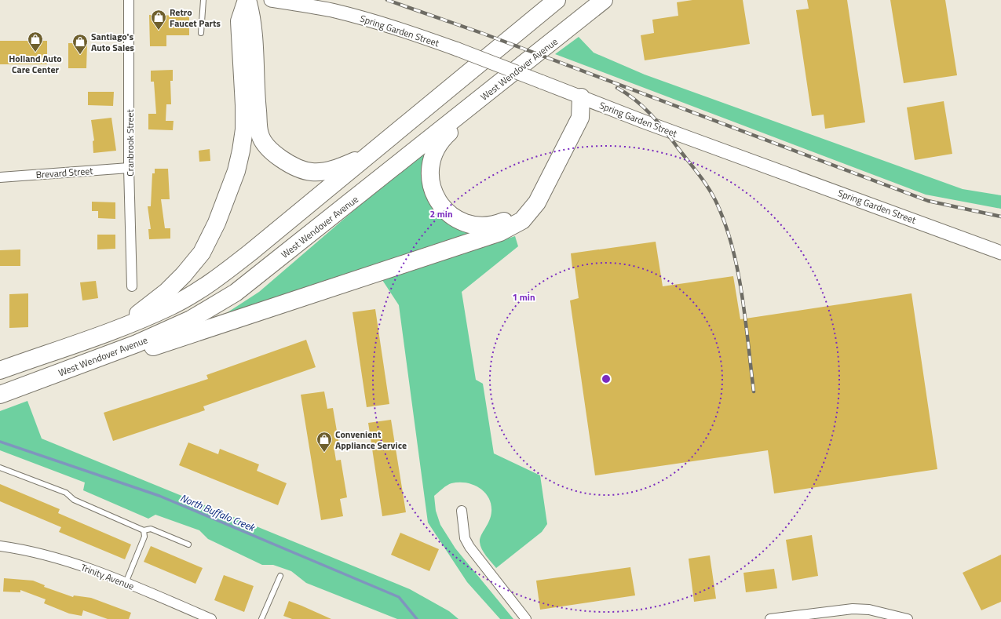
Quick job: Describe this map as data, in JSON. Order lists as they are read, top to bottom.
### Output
{
  "streets": {
    "highway": ["West Wendover Avenue"],
    "main road": ["Spring Garden Street"],
    "street": ["Cranbrook Street", "Brevard Street", "Trinity Avenue"]
  },
  "crossings": [
    ["Cranbrook Street", "Brevard Street"]
  ],
  "water": ["North Buffalo Creek"],
  "places": {
    "shop": [
      "Retro Faucet Parts",
      "Holland Auto Care Center",
      "Santiago's Auto Sales",
      "Convenient Appliance Service"
    ]
  },
  "rings": ["2 min", "1 min"]
}
